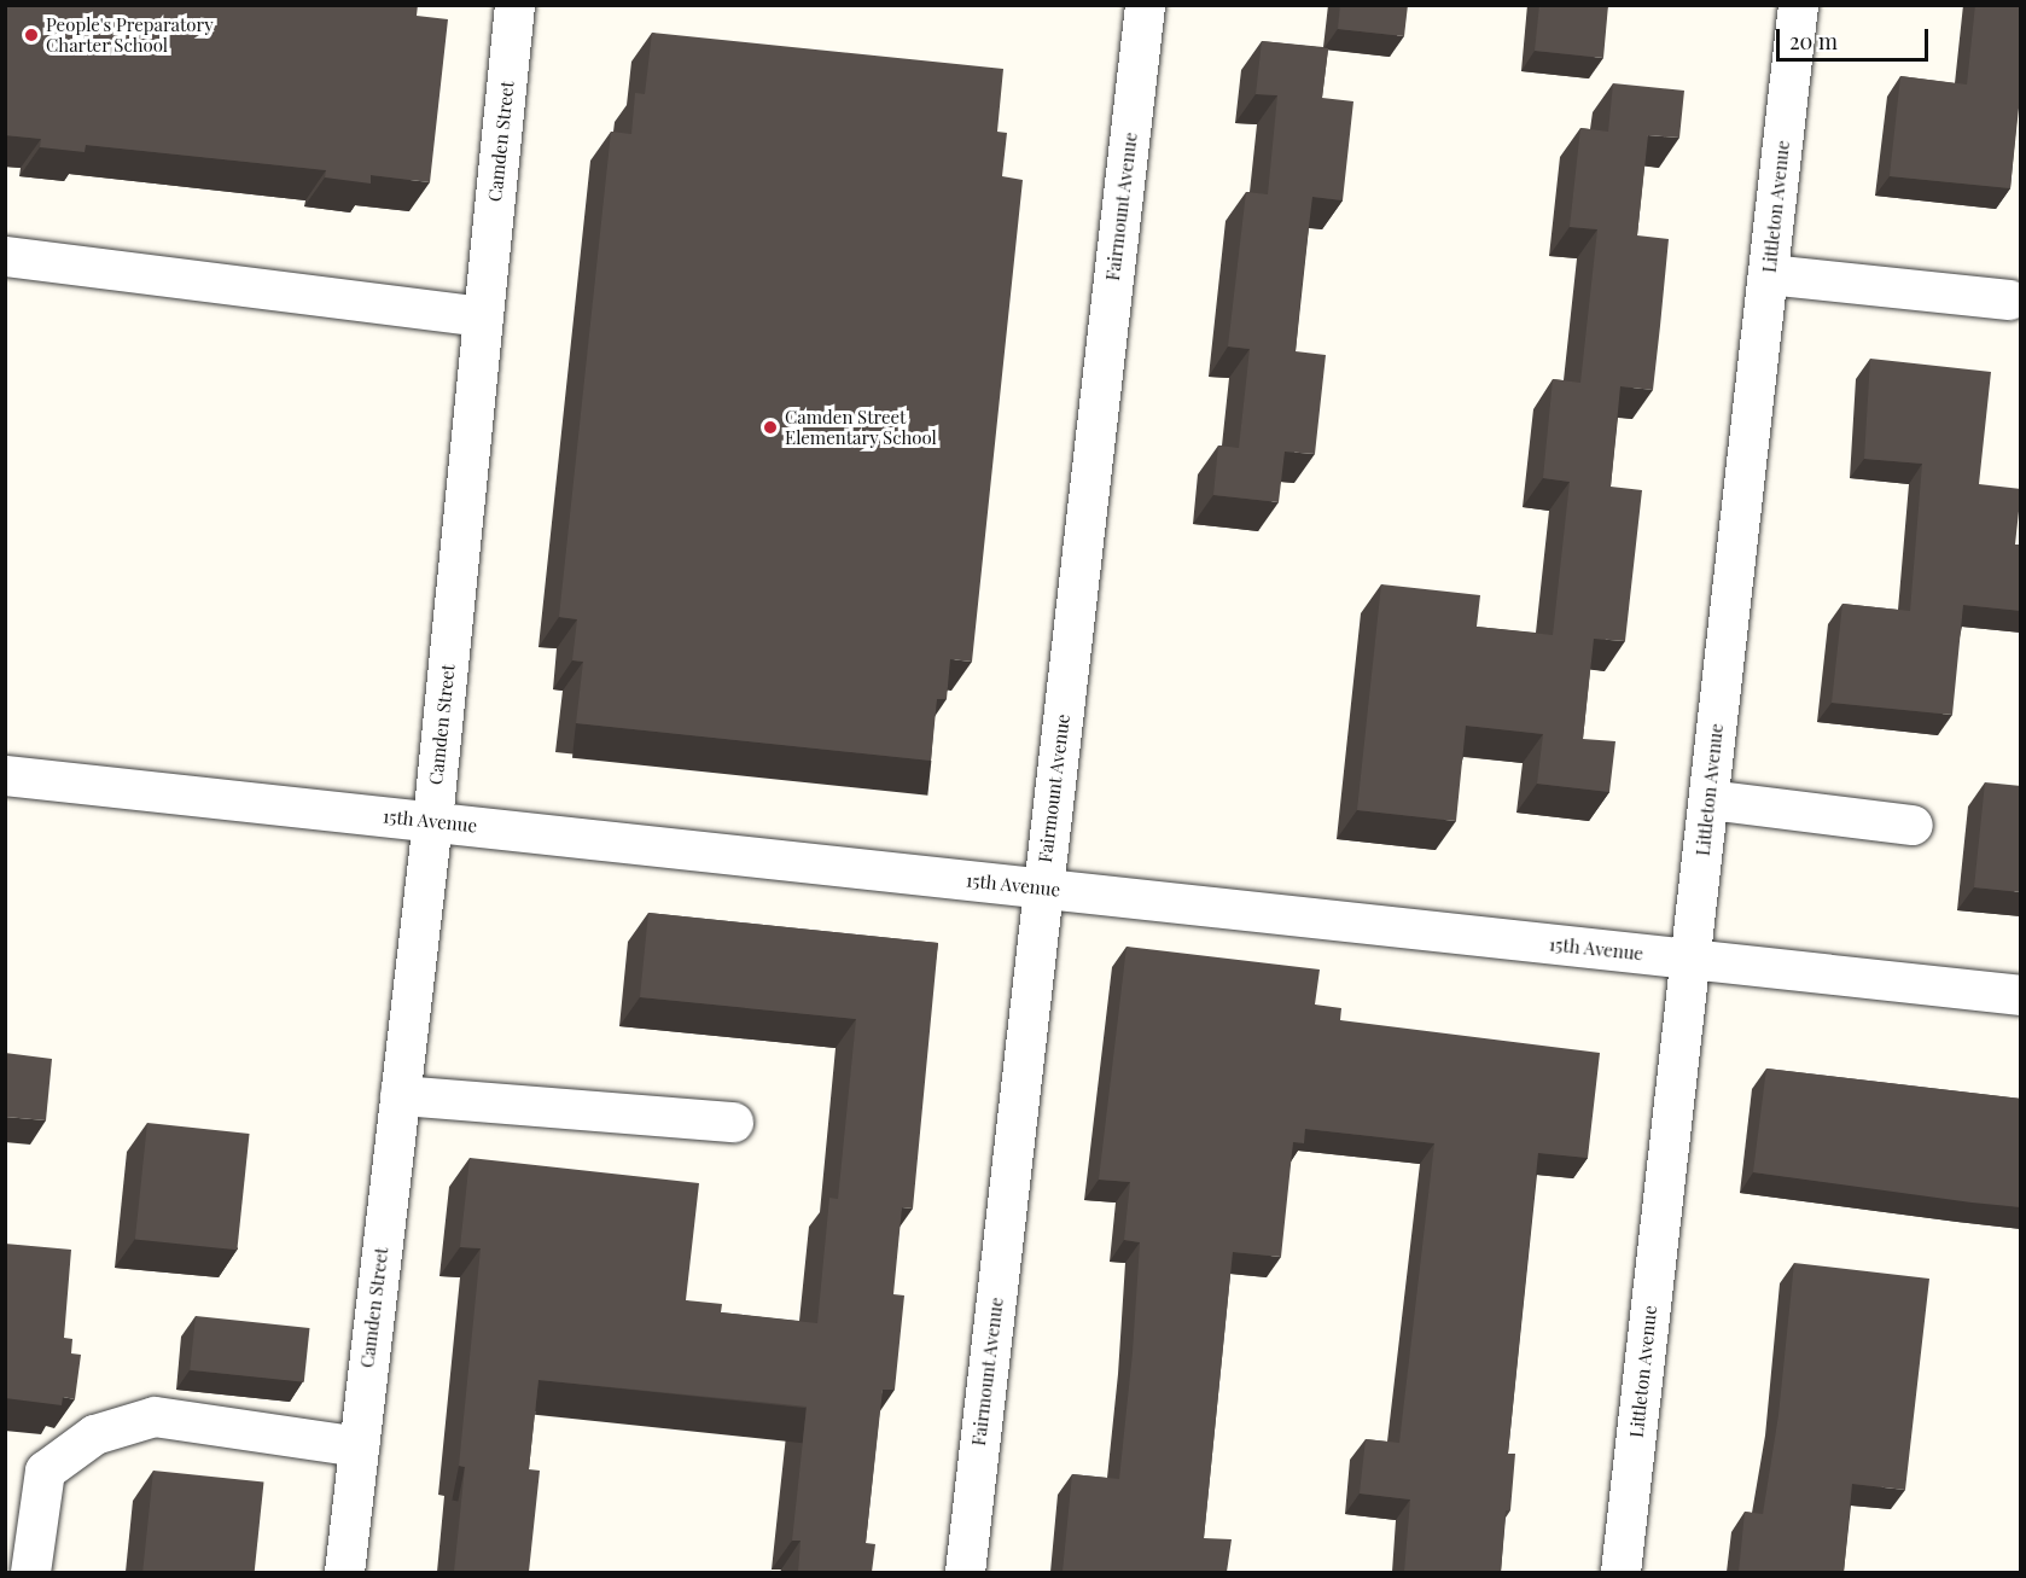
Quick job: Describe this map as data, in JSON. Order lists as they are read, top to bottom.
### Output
{
  "streets": {
    "street": [
      "Camden Street",
      "Fairmount Avenue",
      "Littleton Avenue",
      "15th Avenue"
    ]
  },
  "crossings": [
    ["Camden Street", "15th Avenue"],
    ["Fairmount Avenue", "15th Avenue"],
    ["Littleton Avenue", "15th Avenue"]
  ],
  "places": ["People's Preparatory Charter School", "Camden Street Elementary School"],
  "scale_bar": "20 m"
}
